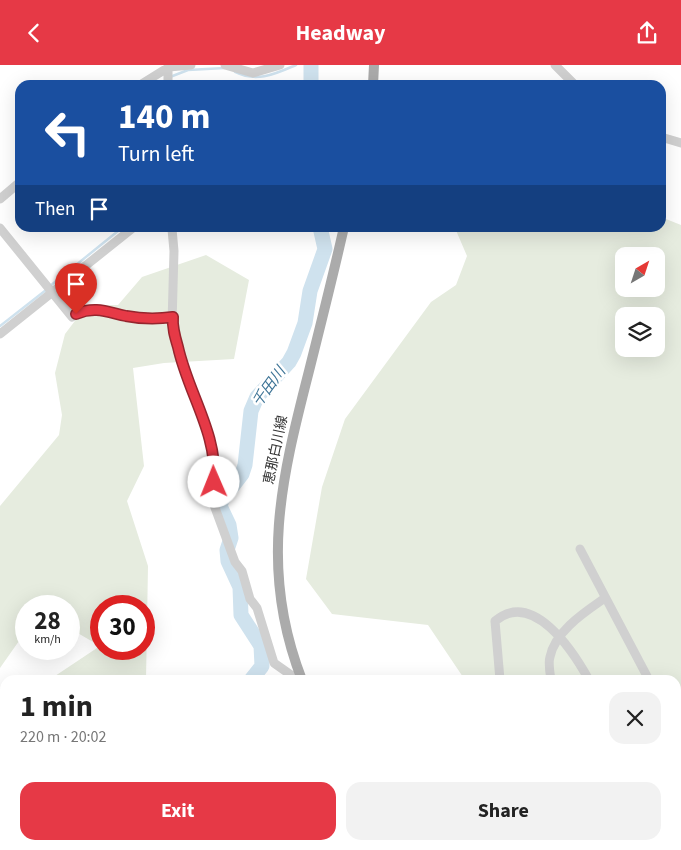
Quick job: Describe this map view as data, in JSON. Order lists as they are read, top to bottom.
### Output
{
  "streets": {
    "main road": ["恵那白川線"]
  },
  "water": ["千田川"],
  "north": "top right",
  "page": {
    "header": "Headway",
    "turn": ["140 m", "Turn left"],
    "then": "Then",
    "speed": "28 km/h",
    "limit": "30",
    "heading": ["1 min", "220 m · 20:02"],
    "buttons": ["Exit", "Share"]
  }
}
